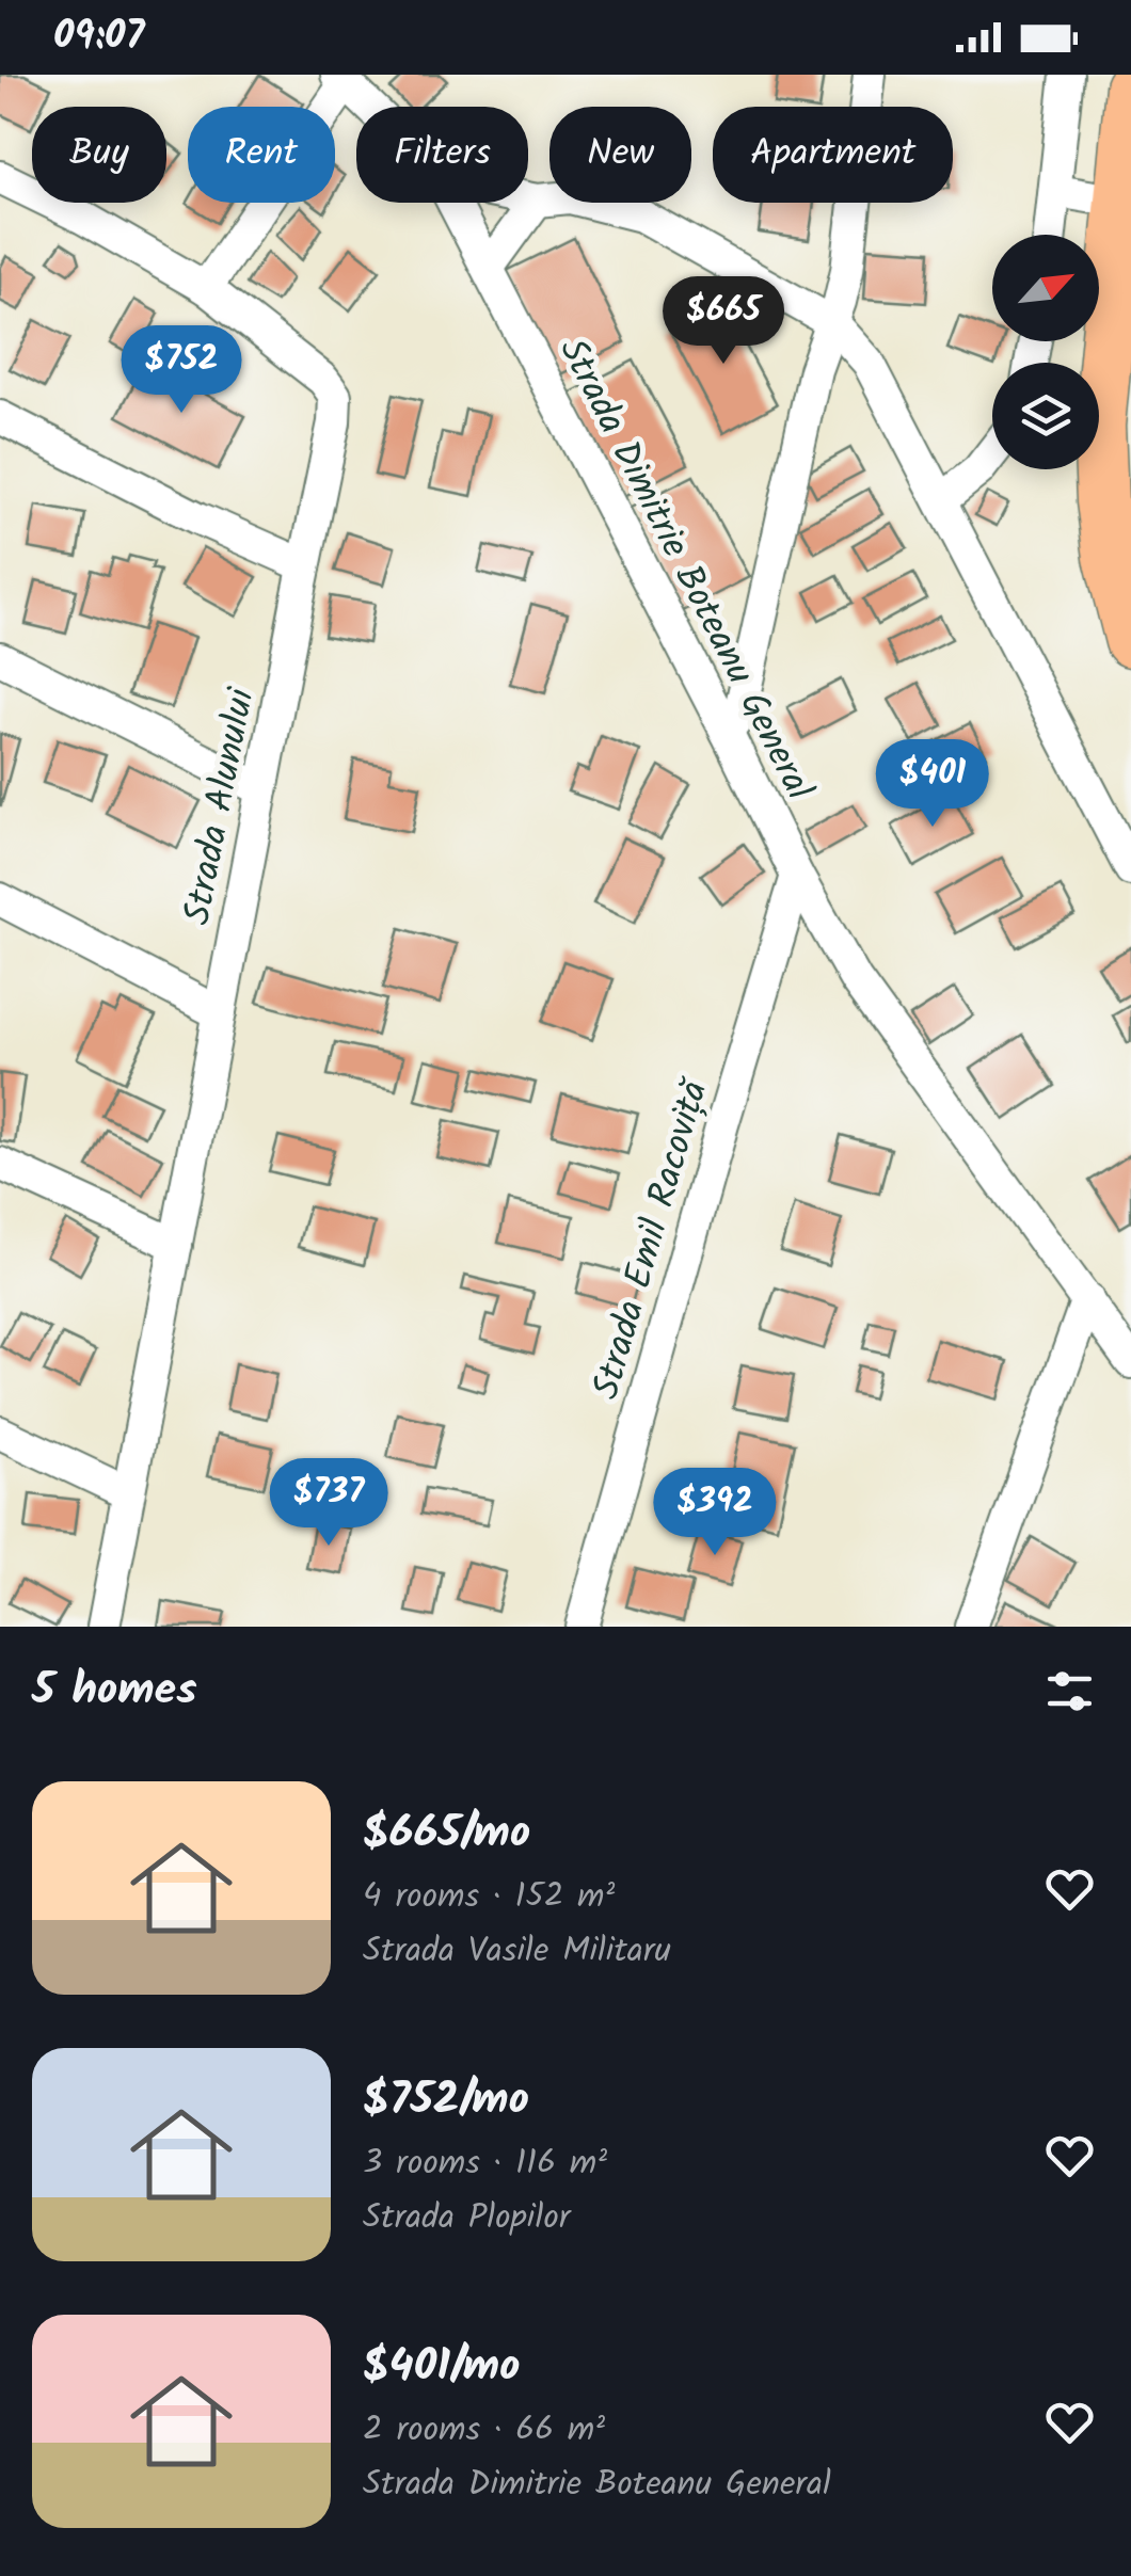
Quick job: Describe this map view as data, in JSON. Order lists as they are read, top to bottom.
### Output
{
  "streets": {
    "street": ["Strada Dimitrie Boteanu General", "Strada Alunului", "Strada Emil Racoviță"]
  },
  "crossings": [
    ["Strada Dimitrie Boteanu General", "Strada Emil Racoviță"]
  ],
  "north": "top right",
  "page": {
    "status": "09:07",
    "chip": [
      "Buy",
      "Rent",
      "Filters",
      "New",
      "Apartment"
    ],
    "price": [
      "$665",
      "$752",
      "$401",
      "$737",
      "$392"
    ],
    "heading": "5 homes",
    "list": [
      {
        "name": "$665/mo",
        "note": "4 rooms · 152 m² · Strada Vasile Militaru"
      },
      {
        "name": "$752/mo",
        "note": "3 rooms · 116 m² · Strada Plopilor"
      },
      {
        "name": "$401/mo",
        "note": "2 rooms · 66 m² · Strada Dimitrie Boteanu General"
      }
    ]
  }
}
